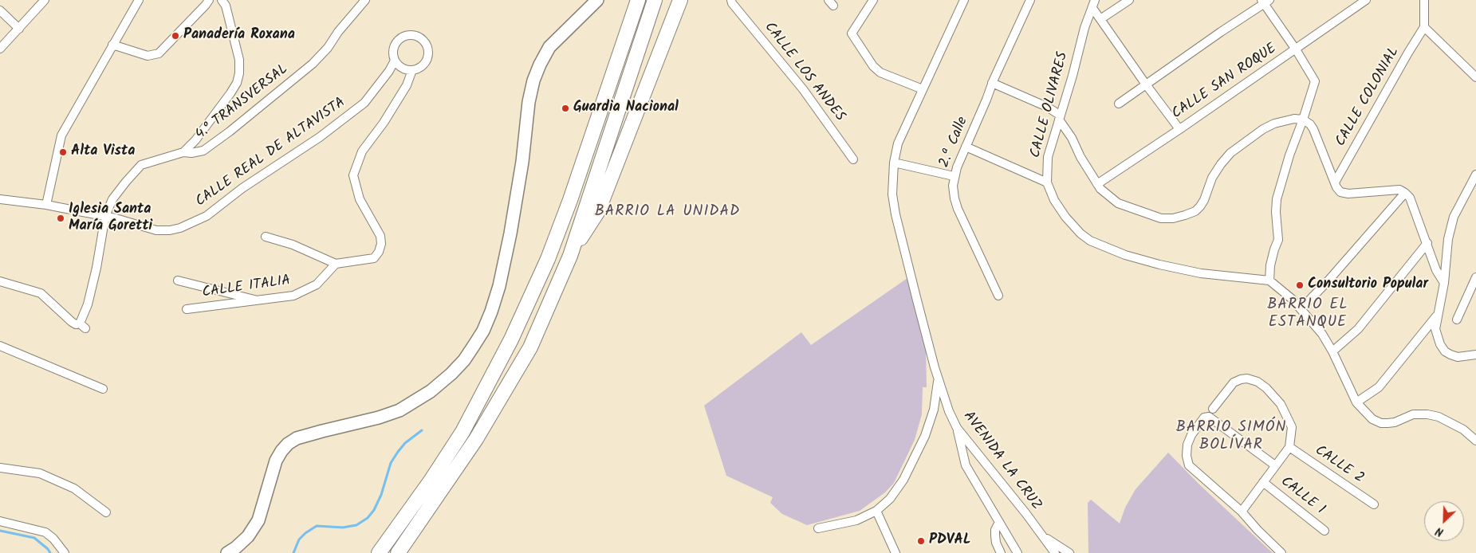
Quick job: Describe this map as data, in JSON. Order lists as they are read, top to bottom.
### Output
{
  "streets": {
    "street": [
      "CALLE LOS ANDES",
      "CALLE SAN ROQUE",
      "CALLE COLONIAL",
      "4.° TRANSVERSAL",
      "CALLE OLIVARES",
      "2.ª Calle",
      "CALLE REAL DE ALTAVISTA",
      "CALLE ITALIA",
      "AVENIDA LA CRUZ",
      "CALLE 2",
      "CALLE 1"
    ]
  },
  "crossings": [
    ["4.° TRANSVERSAL", "CALLE REAL DE ALTAVISTA"]
  ],
  "districts": ["BARRIO LA UNIDAD", "BARRIO EL ESTANQUE", "BARRIO SIMÓN BOLÍVAR"],
  "places": [
    "Panadería Roxana",
    "Guardia Nacional",
    "Alta Vista",
    "Iglesia Santa María Goretti",
    "Consultorio Popular",
    "PDVAL"
  ],
  "north": "bottom left"
}
